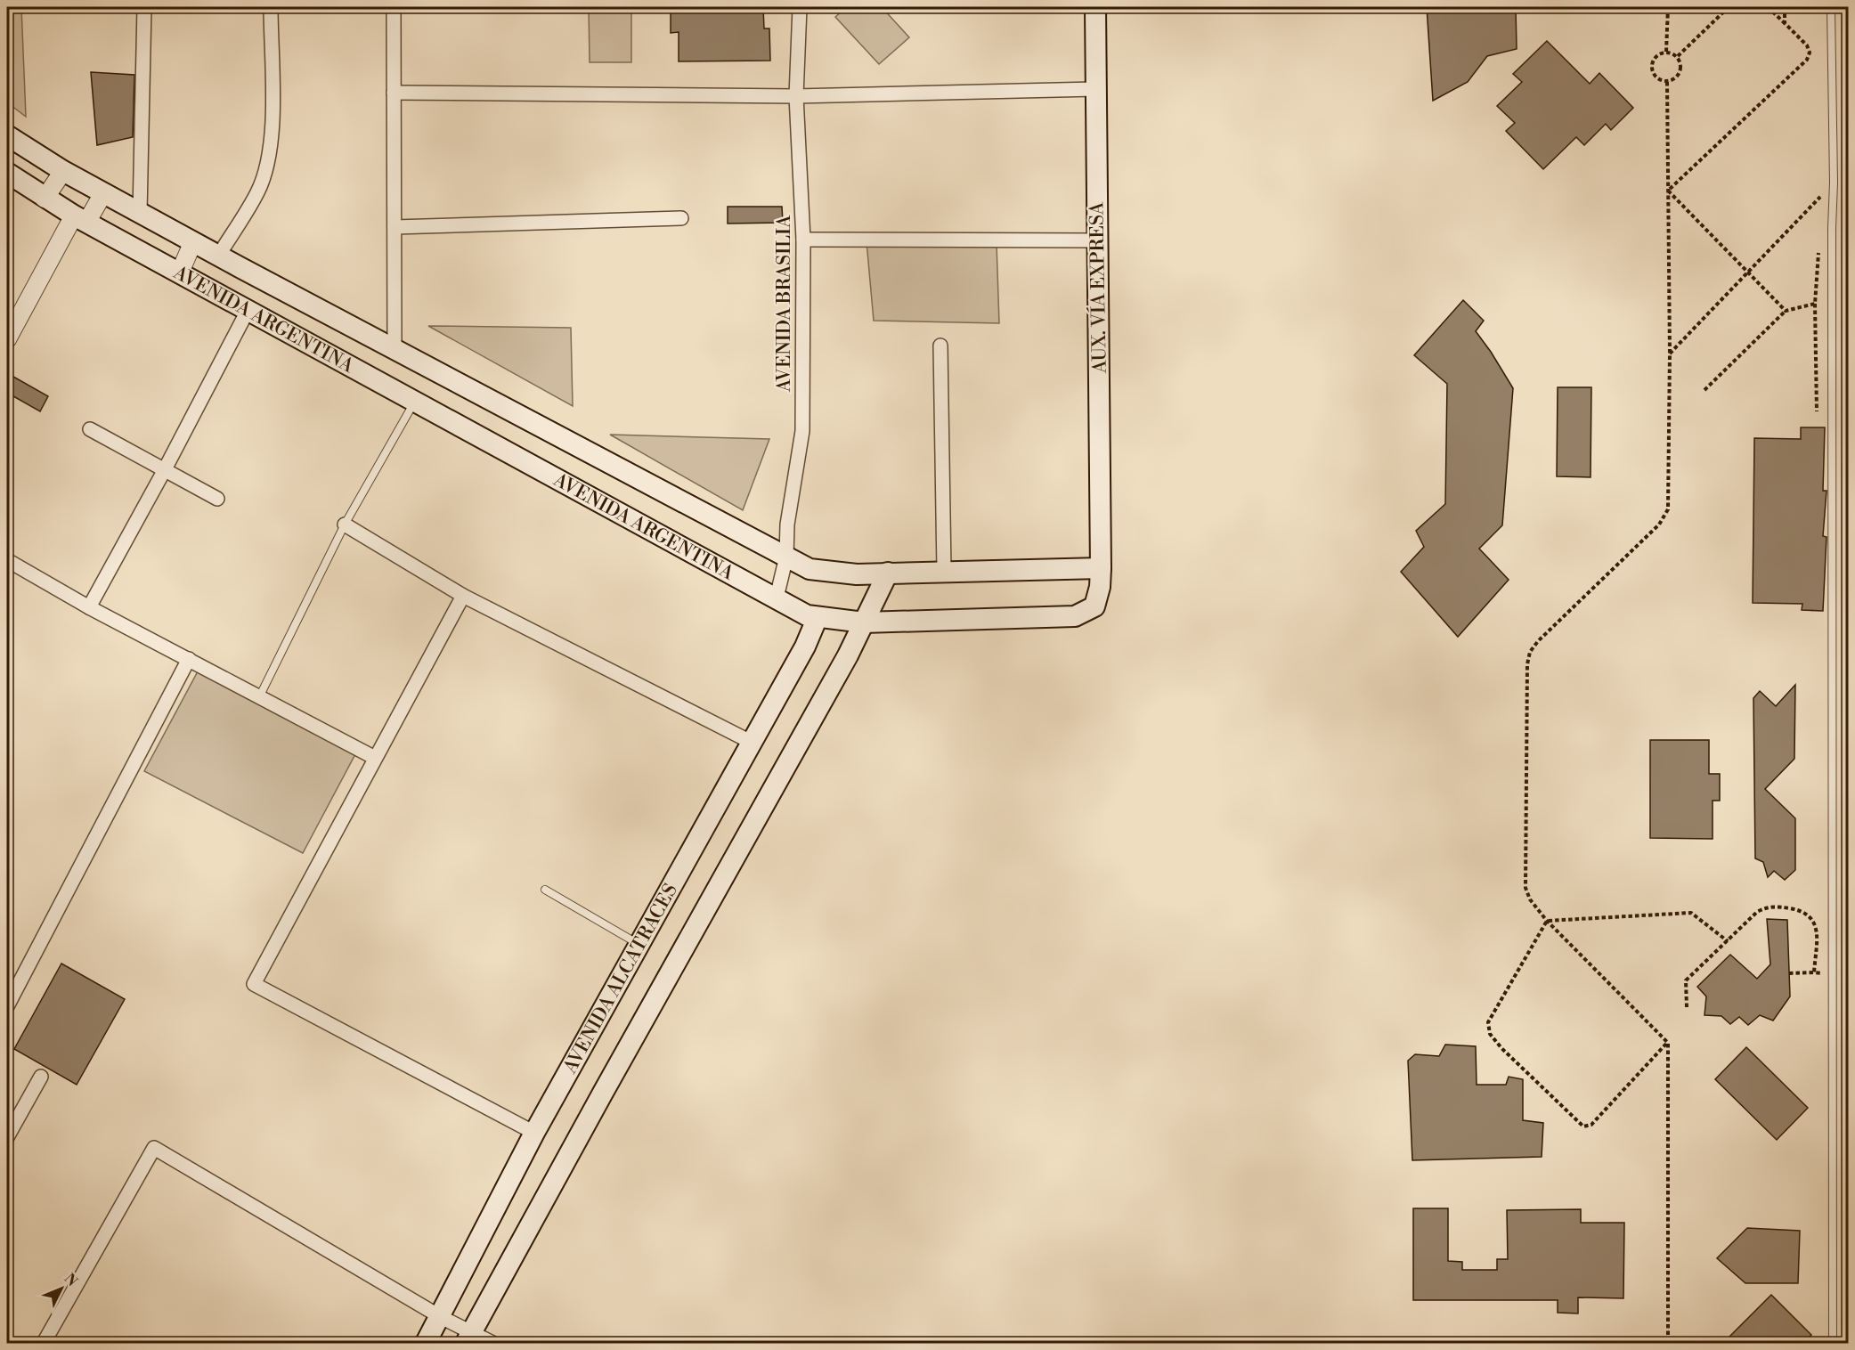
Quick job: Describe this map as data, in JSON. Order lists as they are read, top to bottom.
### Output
{
  "streets": {
    "main road": ["AUX. VÍA EXPRESA", "AVENIDA ARGENTINA", "AVENIDA ALCATRACES"],
    "street": ["AVENIDA BRASILIA"]
  },
  "crossings": [
    ["AUX. VÍA EXPRESA", "AVENIDA ARGENTINA"],
    ["AVENIDA BRASILIA", "AVENIDA ARGENTINA"],
    ["AVENIDA ARGENTINA", "AVENIDA ALCATRACES"]
  ],
  "north": "top right"
}
